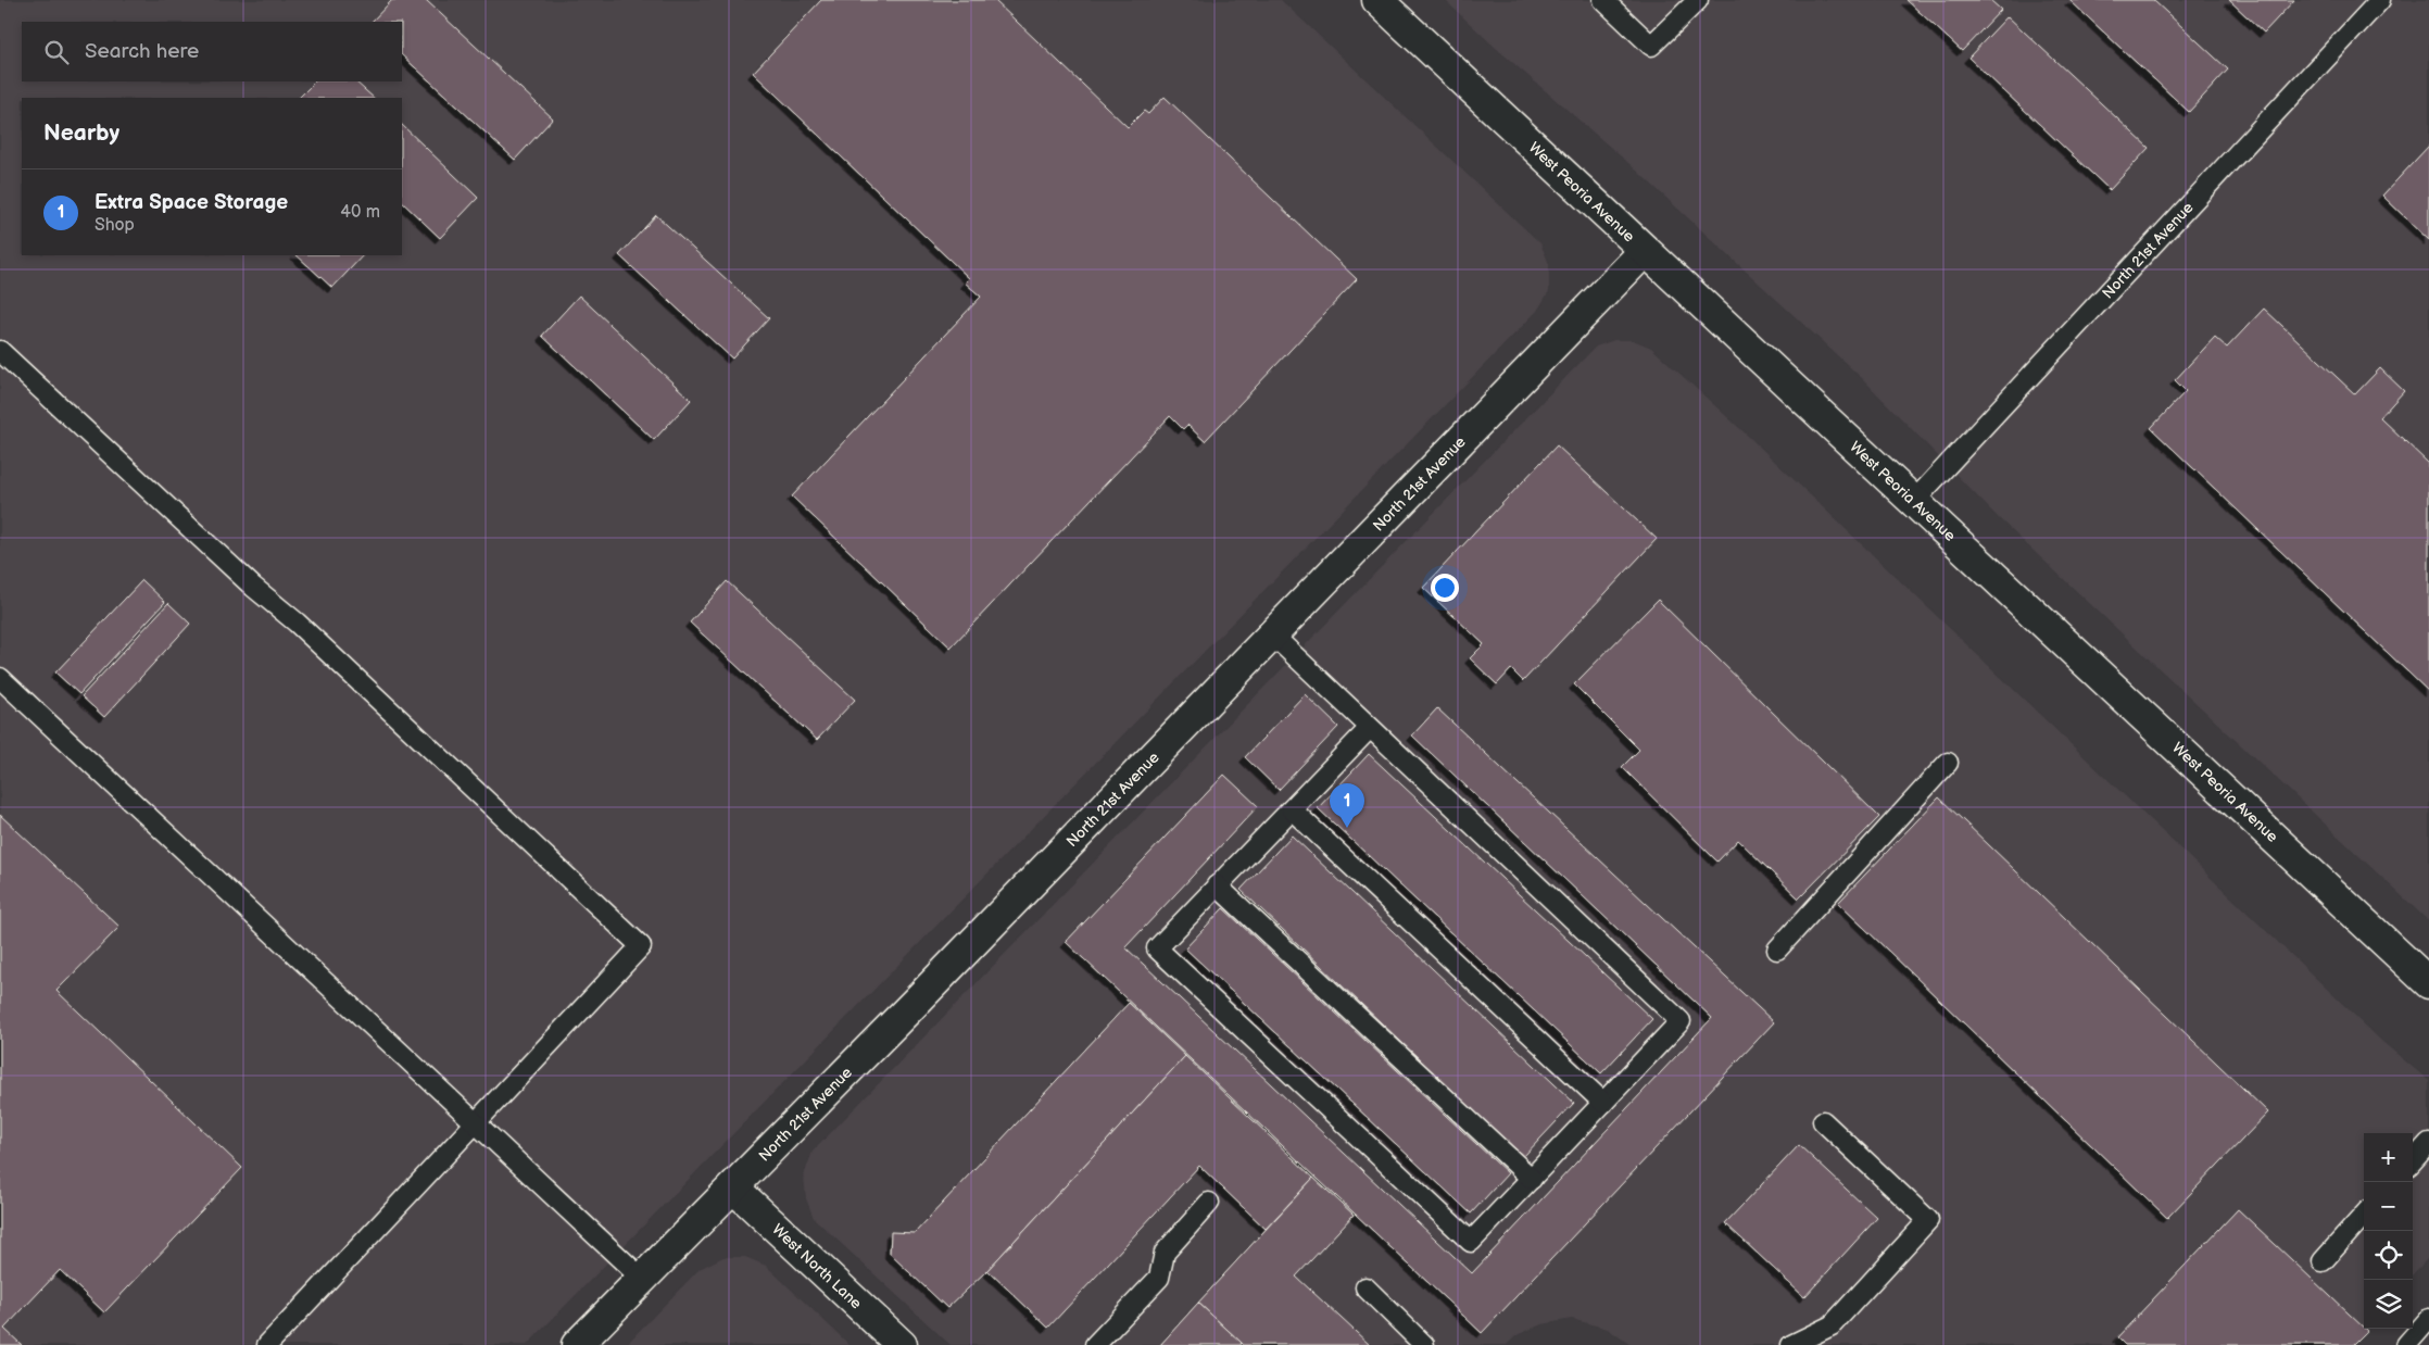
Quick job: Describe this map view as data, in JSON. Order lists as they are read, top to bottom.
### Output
{
  "streets": {
    "street": ["West Peoria Avenue", "North 21st Avenue", "West North Lane"]
  },
  "crossings": [
    ["West Peoria Avenue", "North 21st Avenue"],
    ["North 21st Avenue", "West North Lane"]
  ],
  "page": {
    "search": "Search here",
    "heading": "Nearby",
    "list": [
      {
        "mark": "1",
        "name": "Extra Space Storage",
        "note": "Shop",
        "value": "40 m"
      }
    ],
    "pins": "1",
    "map_buttons": ["+", "−"]
  }
}
